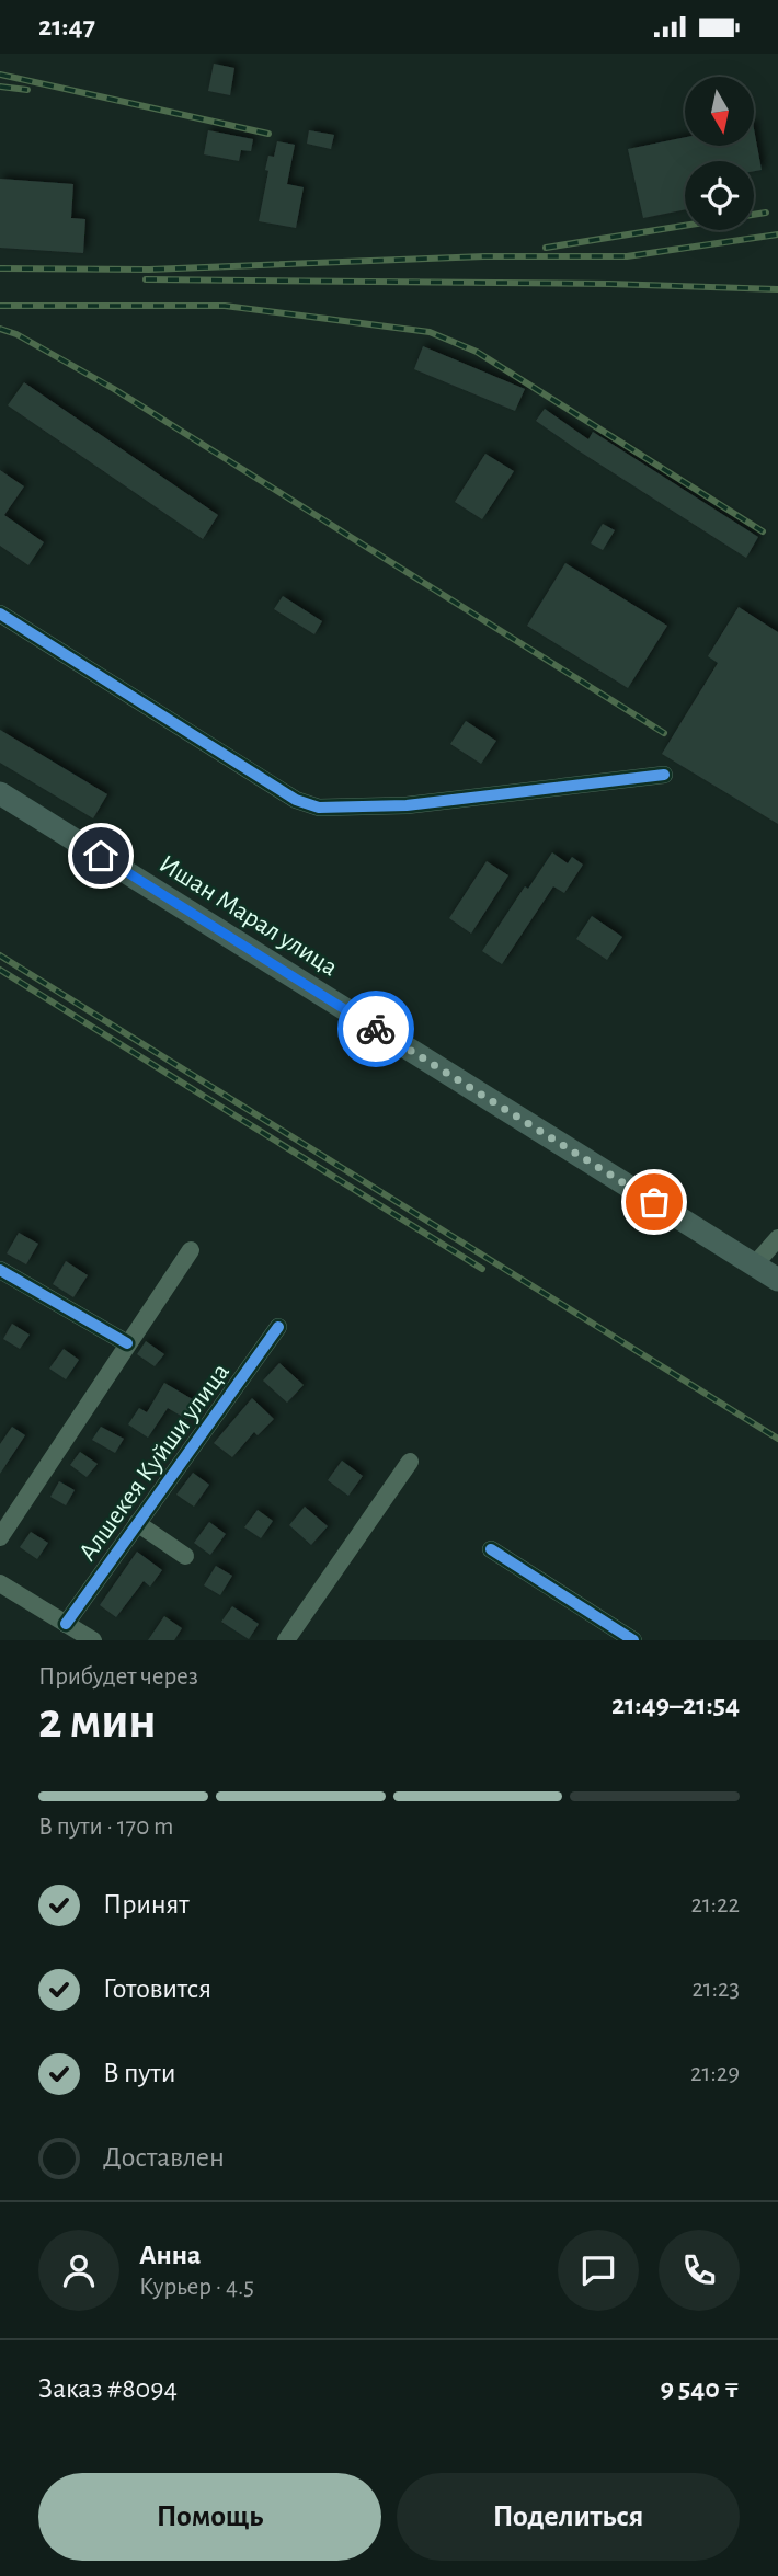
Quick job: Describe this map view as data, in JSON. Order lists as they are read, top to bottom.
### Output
{
  "streets": {
    "main road": ["Ишан Марал улица"],
    "street": ["Алшекея Куйши улица"]
  },
  "north": "bottom",
  "page": {
    "status": "21:47",
    "heading": ["2 мин", "Прибудет через", "21:49–21:54"],
    "panel": [
      "Анна",
      "Курьер · 4.5",
      "Заказ #8094",
      "9 540 ₸"
    ],
    "bar": "В пути · 170 m",
    "list": [
      ["Принят", "21:22"],
      ["Готовится", "21:23"],
      ["В пути", "21:29"],
      "Доставлен"
    ],
    "buttons": ["Помощь", "Поделиться"]
  }
}
